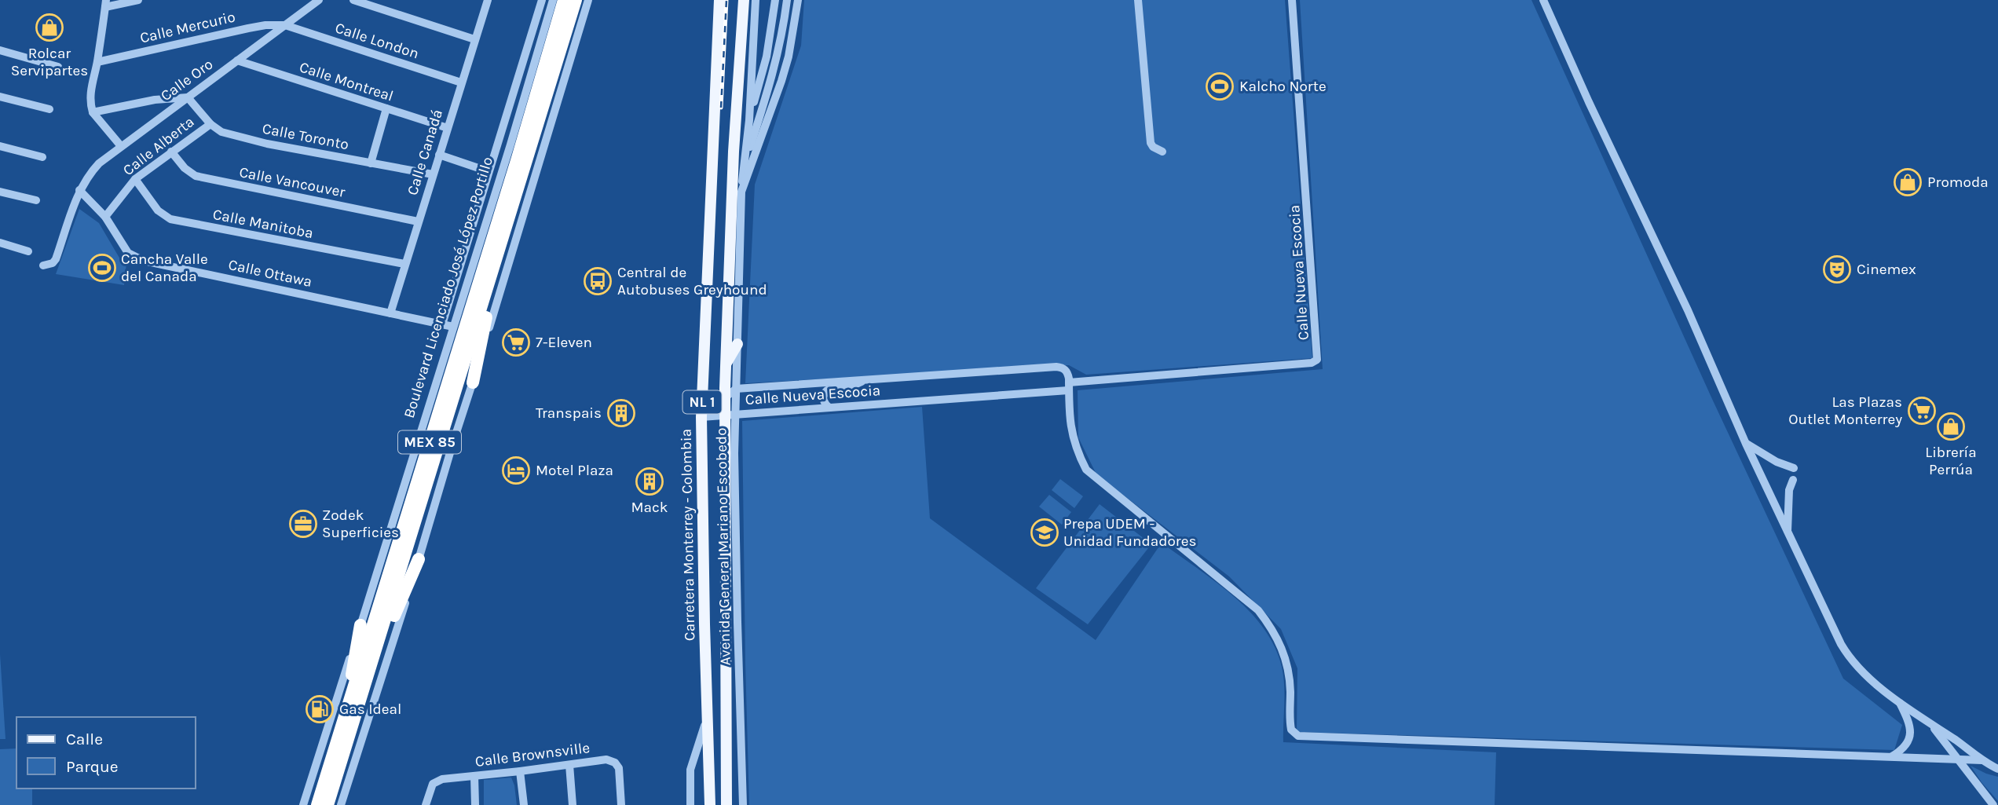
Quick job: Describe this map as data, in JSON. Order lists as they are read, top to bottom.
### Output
{
  "streets": {
    "highway": ["Boulevard Licenciado José López Portillo", "MEX 85"],
    "main road": ["NL 1", "Carretera Monterrey - Colombia"],
    "street": [
      "Calle Mercurio",
      "Calle London",
      "Calle Oro",
      "Calle Montreal",
      "Calle Toronto",
      "Calle Alberta",
      "Calle Canadá",
      "Calle Vancouver",
      "Calle Manitoba",
      "Calle Nueva Escocia",
      "Calle Ottawa",
      "Avenida General Mariano Escobedo",
      "Calle Brownsville"
    ]
  },
  "crossings": [
    ["Calle Mercurio", "Calle London"],
    ["Calle Mercurio", "Calle Oro"],
    ["Calle London", "Calle Oro"],
    ["Calle London", "Calle Canadá"],
    ["Calle Oro", "Calle Montreal"],
    ["Calle Oro", "Calle Toronto"],
    ["Calle Oro", "Calle Ottawa"],
    ["Calle Montreal", "Calle Canadá"],
    ["Calle Toronto", "Calle Alberta"],
    ["Calle Toronto", "Calle Canadá"],
    ["Calle Alberta", "Calle Vancouver"],
    ["Calle Alberta", "Calle Manitoba"],
    ["Calle Alberta", "Calle Ottawa"],
    ["Calle Canadá", "Calle Vancouver"],
    ["Calle Canadá", "Calle Manitoba"],
    ["Calle Canadá", "Calle Ottawa"],
    ["Calle Nueva Escocia", "NL 1"],
    ["Calle Nueva Escocia", "Carretera Monterrey - Colombia"],
    ["Calle Nueva Escocia", "Avenida General Mariano Escobedo"],
    ["Calle Ottawa", "Boulevard Licenciado José López Portillo"],
    ["Boulevard Licenciado José López Portillo", "MEX 85"],
    ["NL 1", "Carretera Monterrey - Colombia"],
    ["NL 1", "Avenida General Mariano Escobedo"]
  ],
  "places": {
    "shop": ["Rolcar Servipartes", "Promoda", "Librería Perrúa"],
    "sports": ["Kalcho Norte", "Cancha Valle del Canada"],
    "theatre": ["Cinemex"],
    "bus stop": ["Central de Autobuses Greyhound"],
    "supermarket": ["7-Eleven", "Las Plazas Outlet Monterrey"],
    "building": ["Transpais", "Mack"],
    "hotel": ["Motel Plaza"],
    "office": ["Zodek Superficies"],
    "school or university": ["Prepa UDEM - Unidad Fundadores"],
    "fuel station": ["Gas Ideal"]
  },
  "legend": ["Calle", "Parque"]
}
